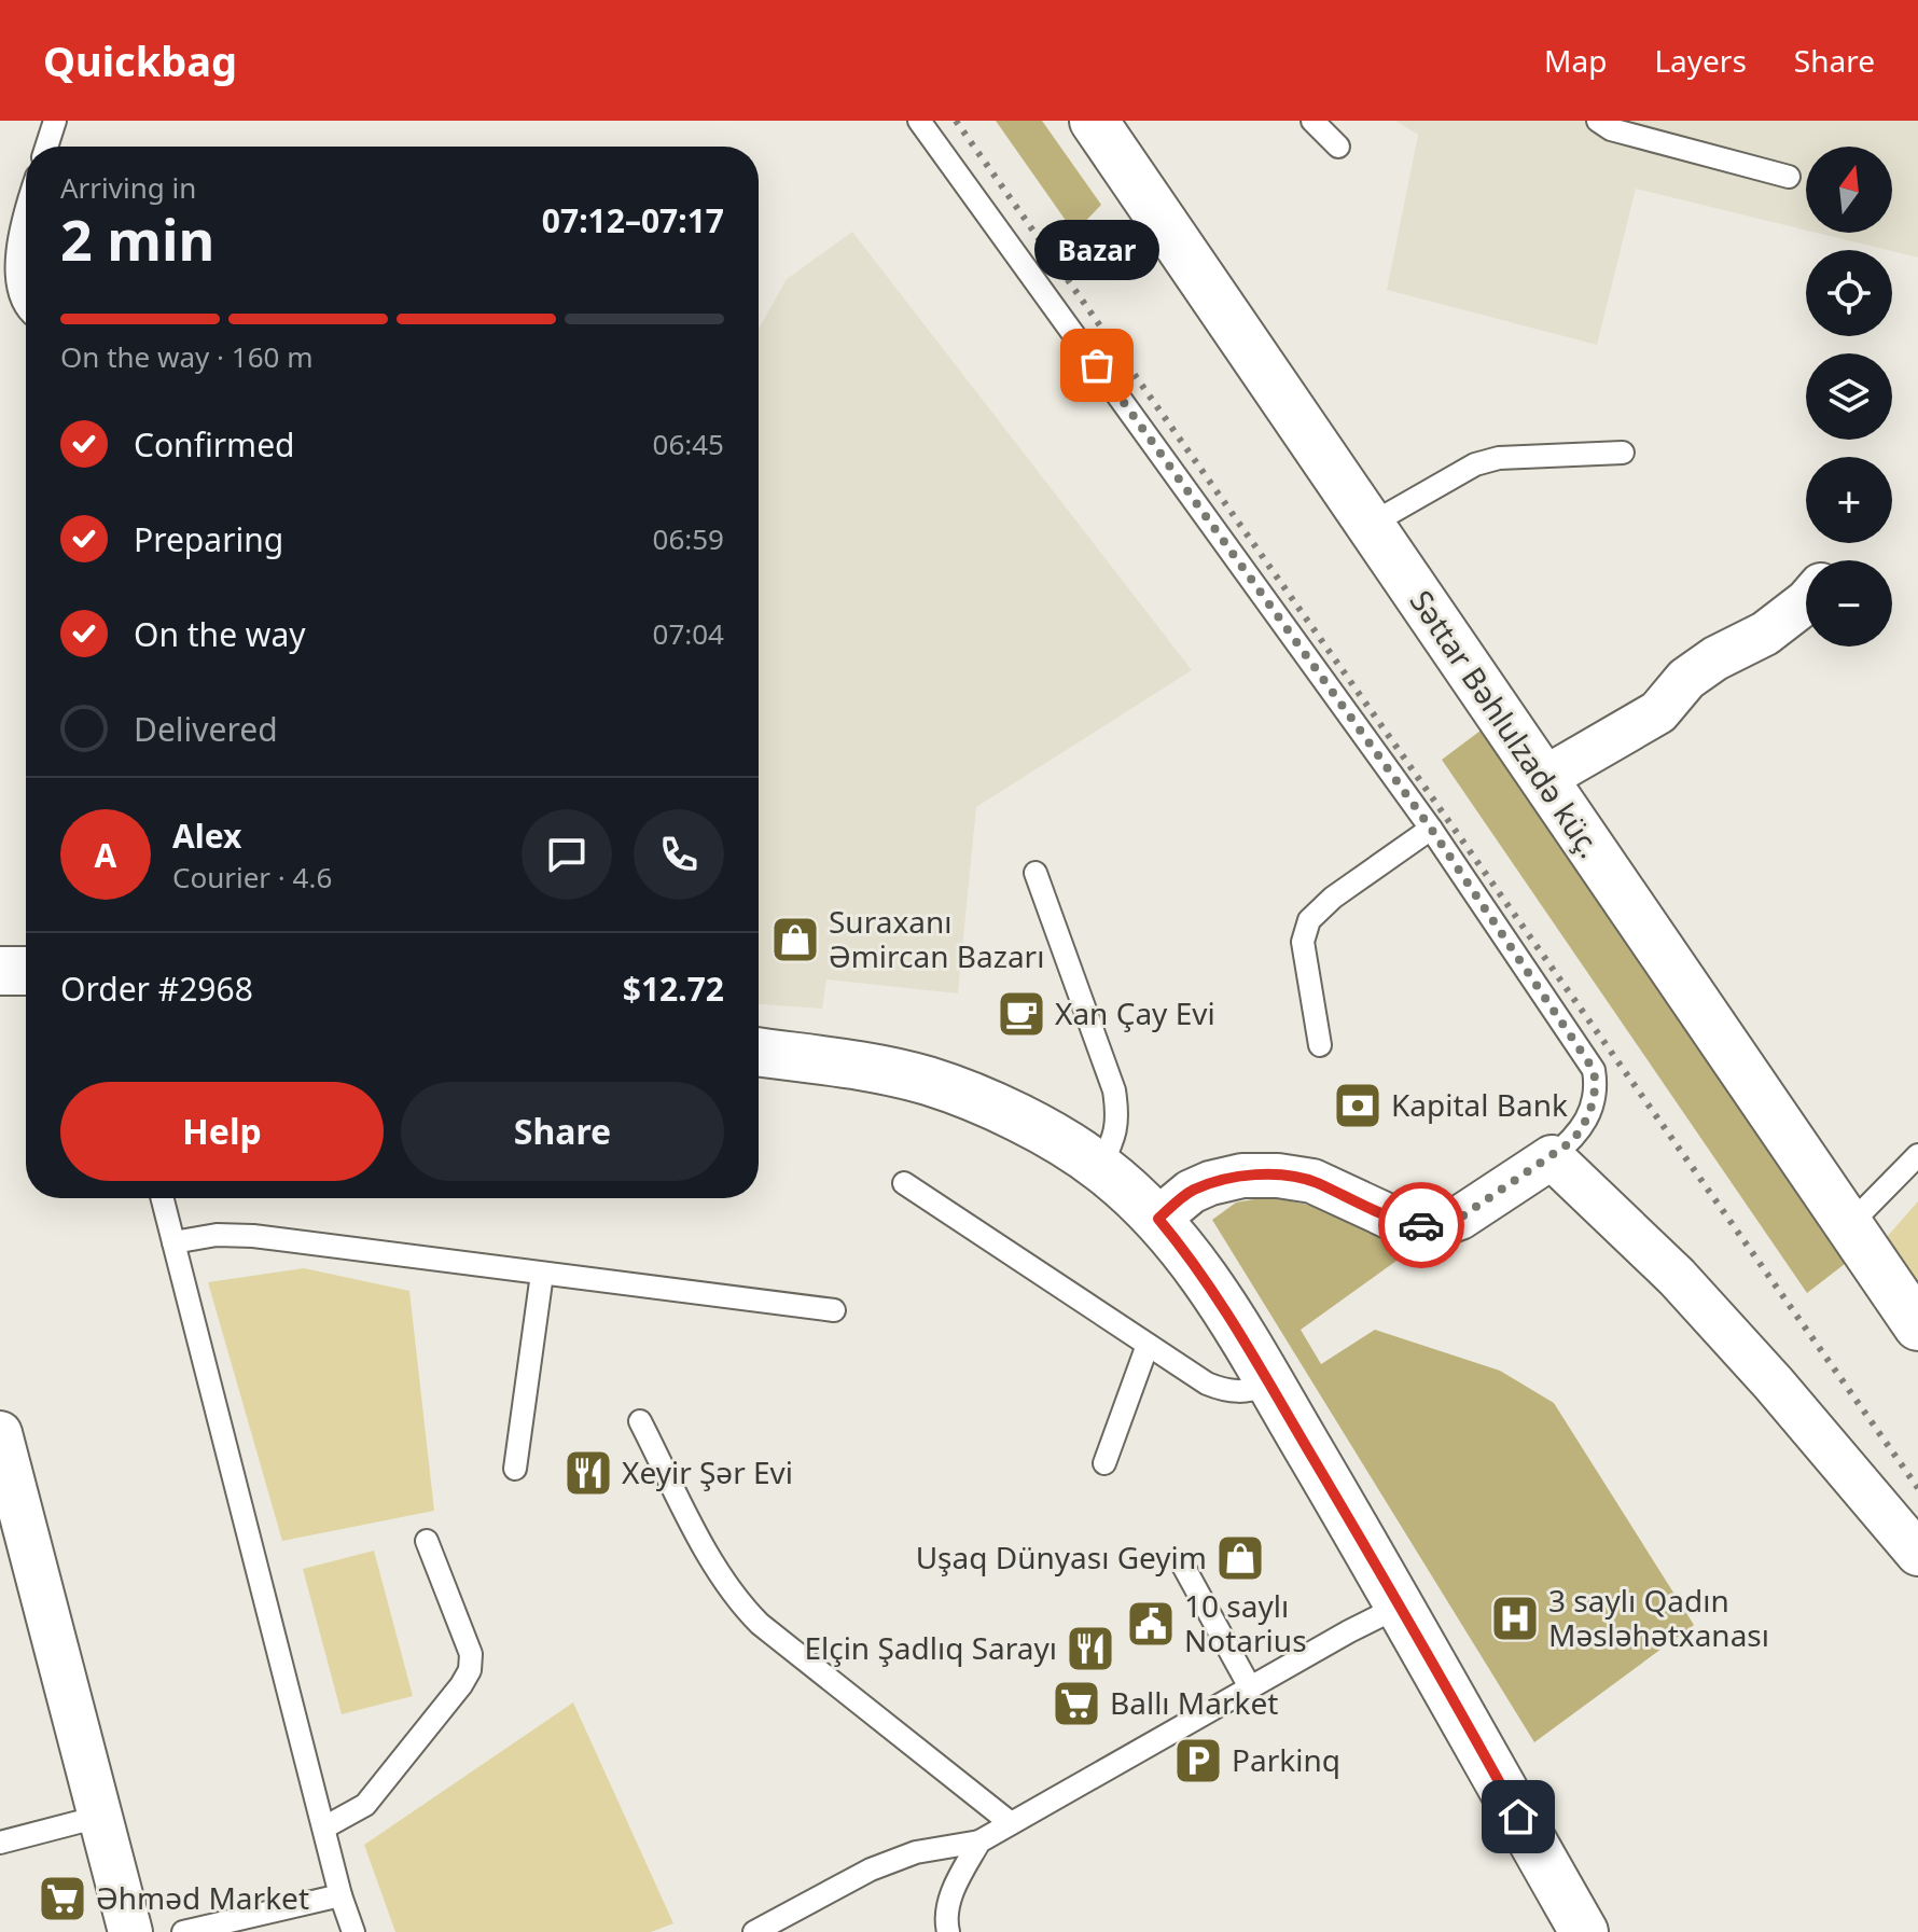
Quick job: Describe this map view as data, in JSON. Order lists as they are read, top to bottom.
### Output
{
  "streets": {
    "main road": ["Səttar Bəhlulzadə küç."]
  },
  "places": {
    "other": ["Bazar"],
    "shop": ["Suraxanı Əmircan Bazarı", "Uşaq Dünyası Geyim"],
    "cafe": ["Xan Çay Evi"],
    "bank": ["Kapital Bank"],
    "restaurant": ["Xeyir Şər Evi", "Elçin Şadlıq Sarayı"],
    "hospital": ["3 saylı Qadın Məsləhətxanası"],
    "public building": ["10 saylı Notarius"],
    "supermarket": ["Ballı Market", "Əhməd Market"],
    "parking": ["Parkinq"]
  },
  "north": "top",
  "page": {
    "header": "Quickbag",
    "nav": ["Map", "Layers", "Share"],
    "map_buttons": ["+", "−"],
    "heading": ["2 min", "Arriving in", "07:12–07:17"],
    "panel": [
      "Alex",
      "Courier · 4.6",
      "Order #2968",
      "$12.72"
    ],
    "bubble": "Bazar",
    "bar": "On the way · 160 m",
    "list": [
      ["Confirmed", "06:45"],
      ["Preparing", "06:59"],
      ["On the way", "07:04"],
      "Delivered"
    ],
    "round": "A",
    "buttons": ["Help", "Share"]
  }
}
